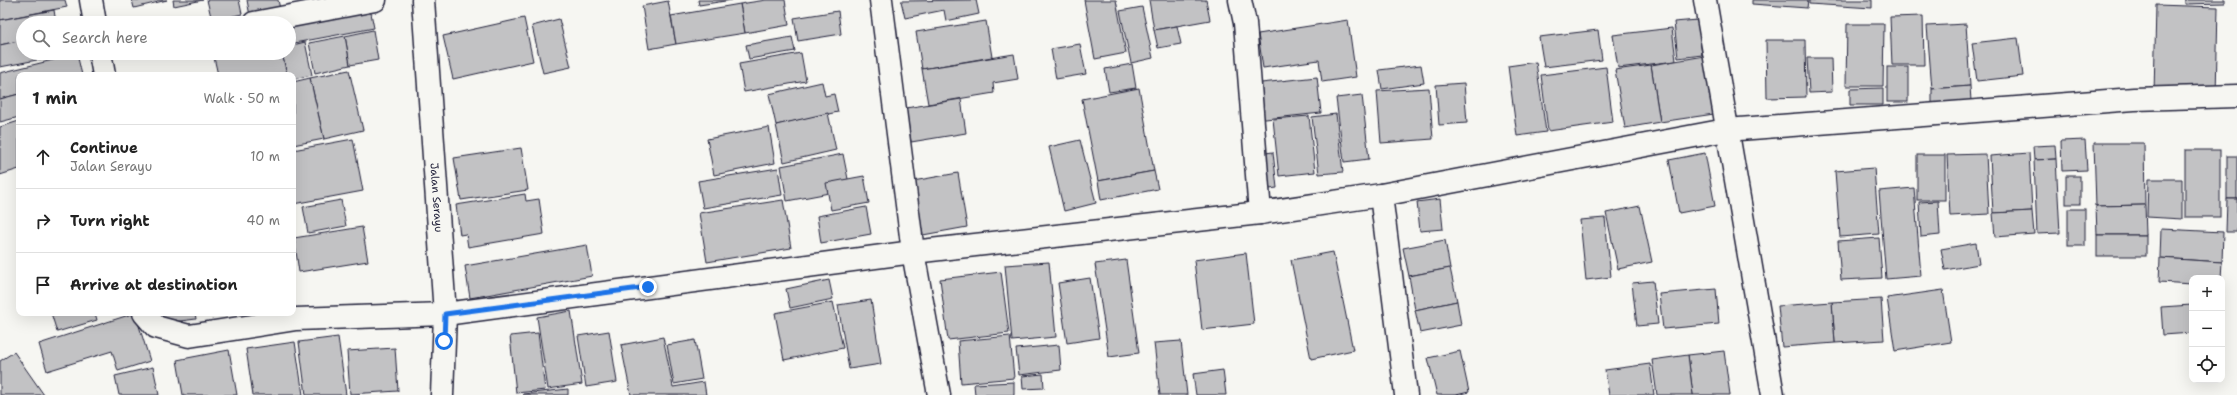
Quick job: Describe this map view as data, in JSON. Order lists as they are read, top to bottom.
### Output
{
  "streets": {
    "street": ["Jalan Serayu"]
  },
  "page": {
    "search": "Search here",
    "heading": ["1 min", "Walk · 50 m"],
    "list": [
      ["Continue", "Jalan Serayu", "10 m"],
      ["Turn right", "40 m"],
      "Arrive at destination"
    ],
    "map_buttons": ["+", "−"]
  }
}
